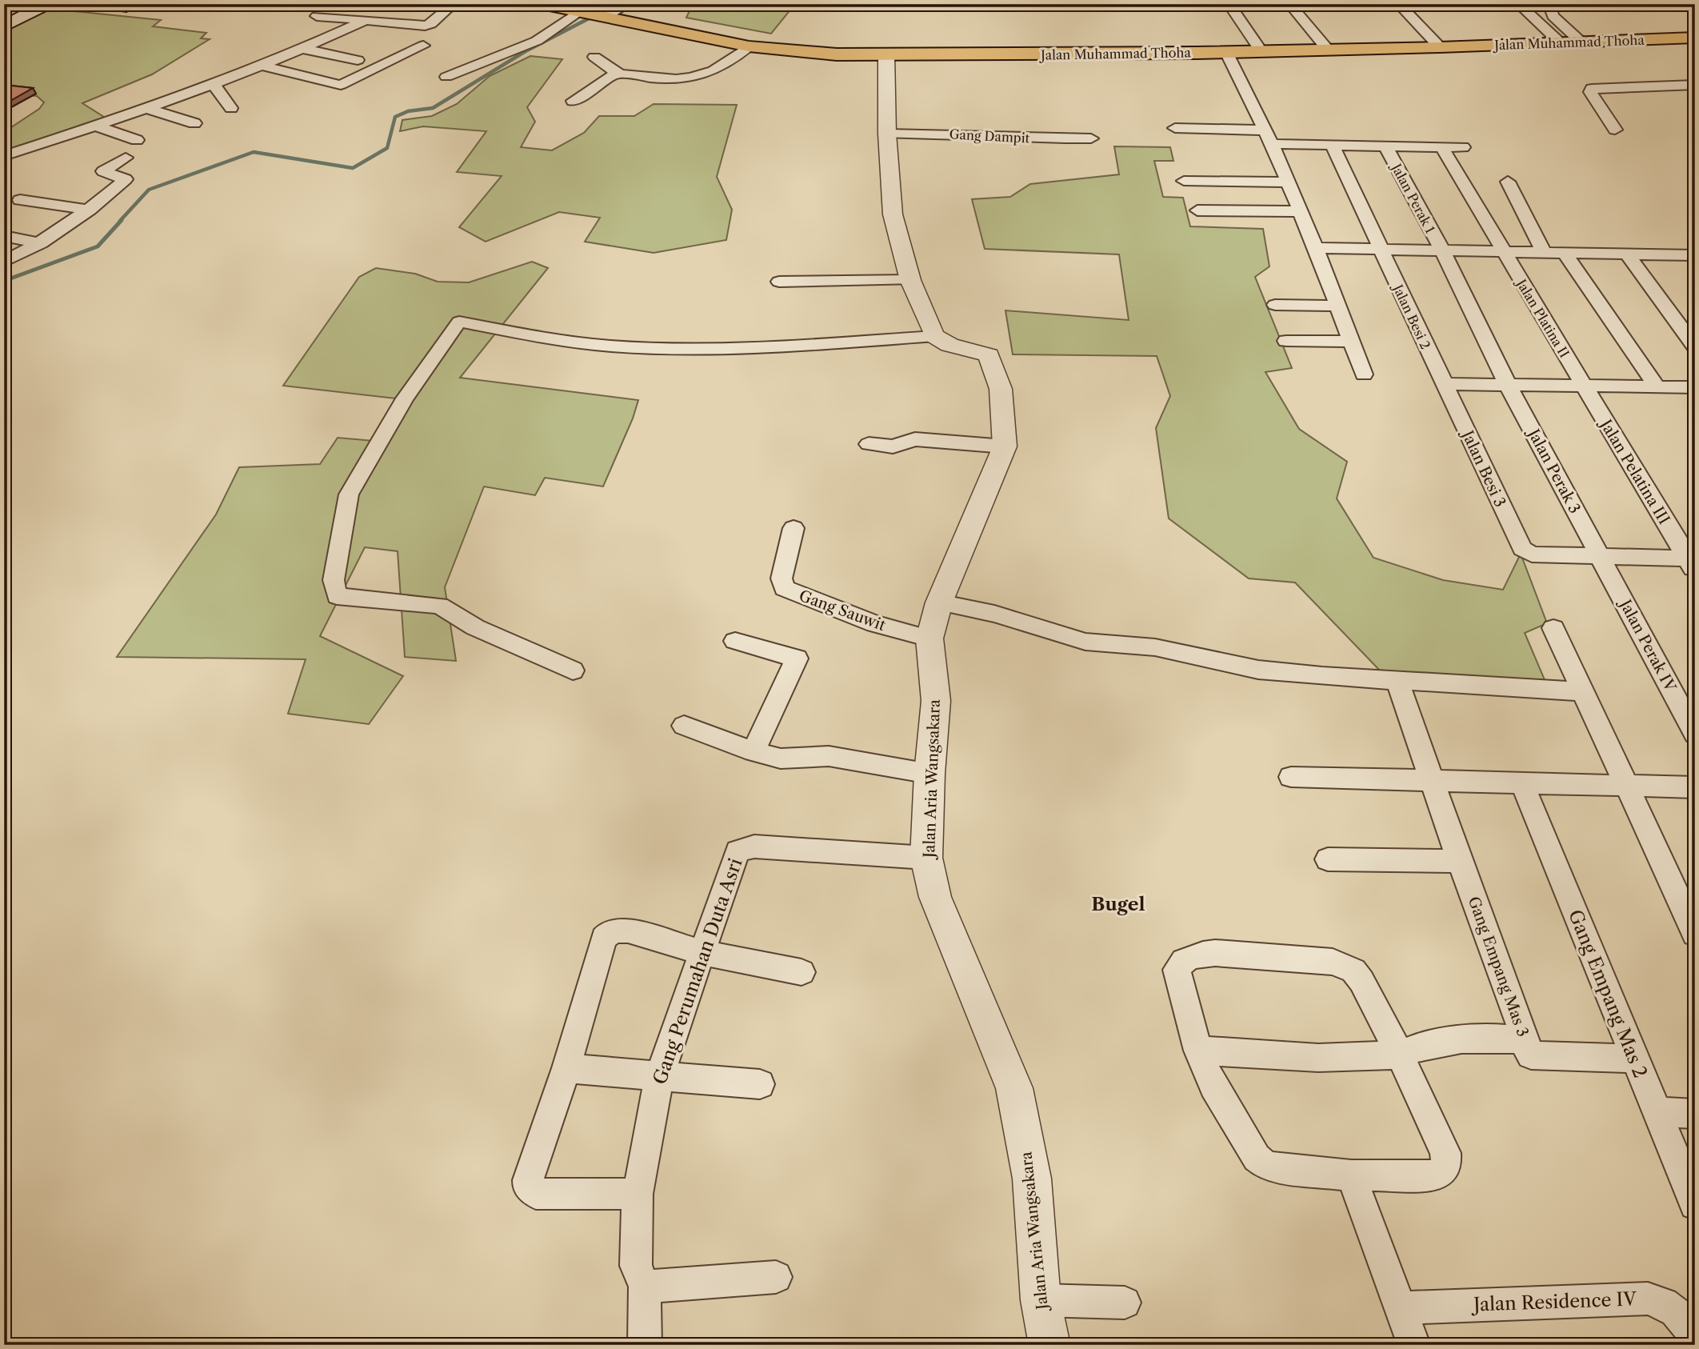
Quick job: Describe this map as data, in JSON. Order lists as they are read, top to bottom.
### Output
{
  "streets": {
    "main road": ["Jalan Muhammad Thoha"],
    "street": [
      "Gang Dampit",
      "Jalan Perak 1",
      "Jalan Besi 2",
      "Jalan Platina II",
      "Jalan Besi 3",
      "Jalan Perak 3",
      "Jalan Pelatina III",
      "Gang Sauwit",
      "Jalan Perak IV",
      "Jalan Aria Wangsakara",
      "Gang Empang Mas 3",
      "Gang Perumahan Duta Asri",
      "Gang Empang Mas 2",
      "Jalan Residence IV"
    ]
  },
  "crossings": [
    ["Jalan Perak 1", "Jalan Perak 3"],
    ["Jalan Besi 2", "Jalan Besi 3"],
    ["Jalan Platina II", "Jalan Pelatina III"],
    ["Jalan Besi 3", "Jalan Perak 3"],
    ["Jalan Besi 3", "Jalan Perak IV"],
    ["Jalan Perak 3", "Jalan Perak IV"],
    ["Gang Sauwit", "Jalan Aria Wangsakara"],
    ["Jalan Aria Wangsakara", "Gang Perumahan Duta Asri"],
    ["Gang Empang Mas 3", "Gang Empang Mas 2"]
  ],
  "districts": ["Bugel"]
}
